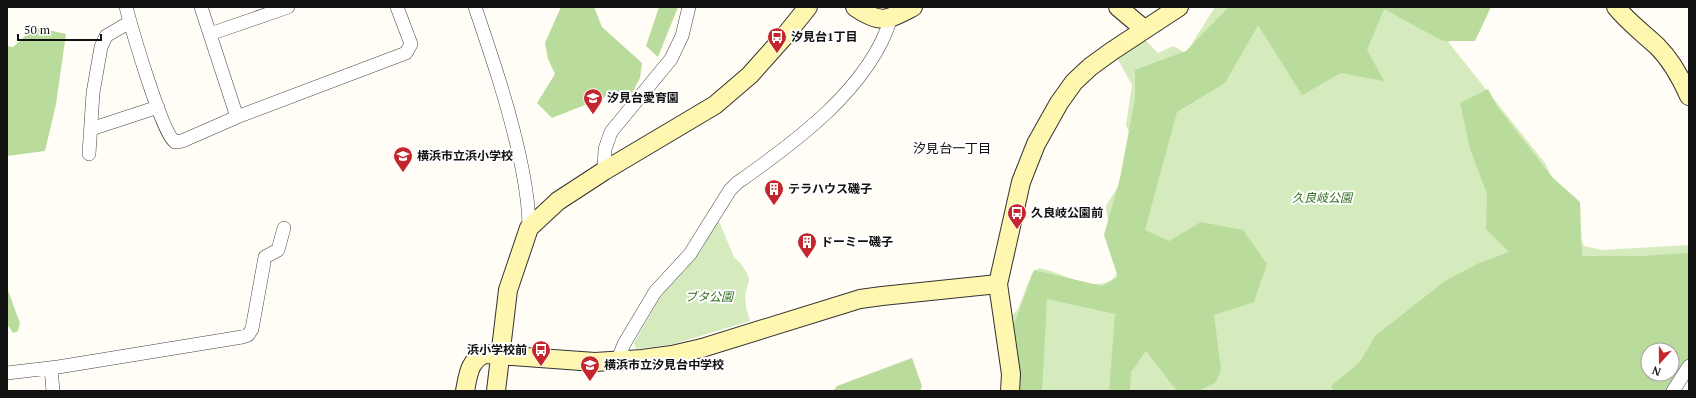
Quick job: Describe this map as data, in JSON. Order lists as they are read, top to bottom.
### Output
{
  "districts": ["汐見台一丁目"],
  "parks": ["久良岐公園", "ブタ公園"],
  "places": {
    "bus stop": ["汐見台1丁目", "久良岐公園前", "浜小学校前"],
    "school or university": ["汐見台愛育園", "横浜市立浜小学校", "横浜市立汐見台中学校"],
    "building": ["テラハウス磯子", "ドーミー磯子"]
  },
  "scale_bar": "50 m",
  "north": "bottom"
}
